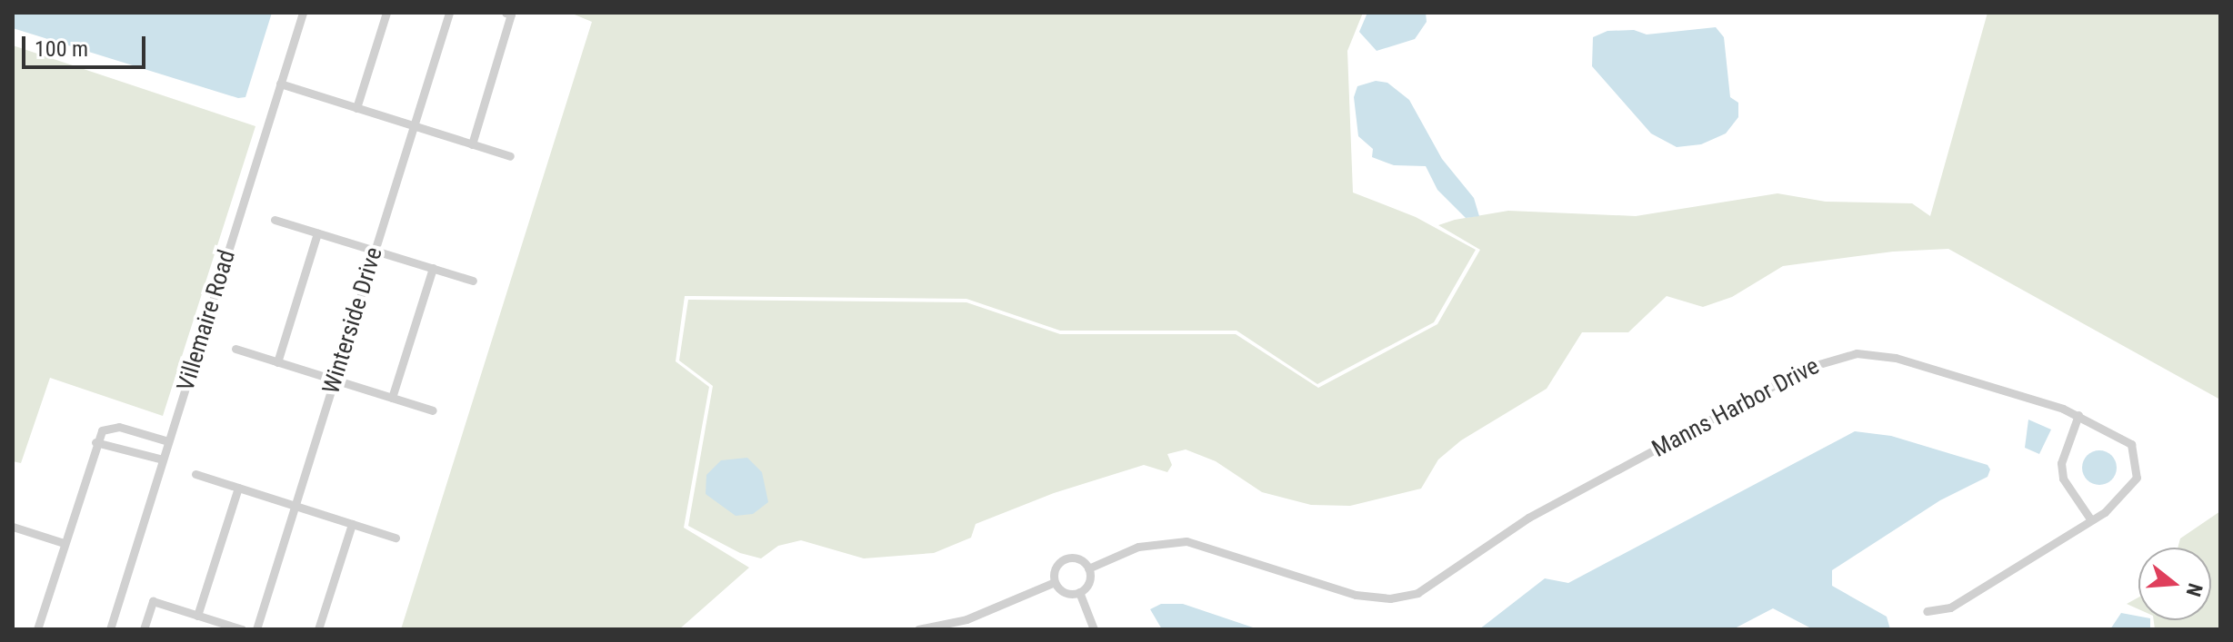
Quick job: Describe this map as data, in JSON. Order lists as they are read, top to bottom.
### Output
{
  "streets": {
    "street": ["Villemaire Road", "Winterside Drive", "Manns Harbor Drive"]
  },
  "scale_bar": "100 m",
  "north": "right"
}
